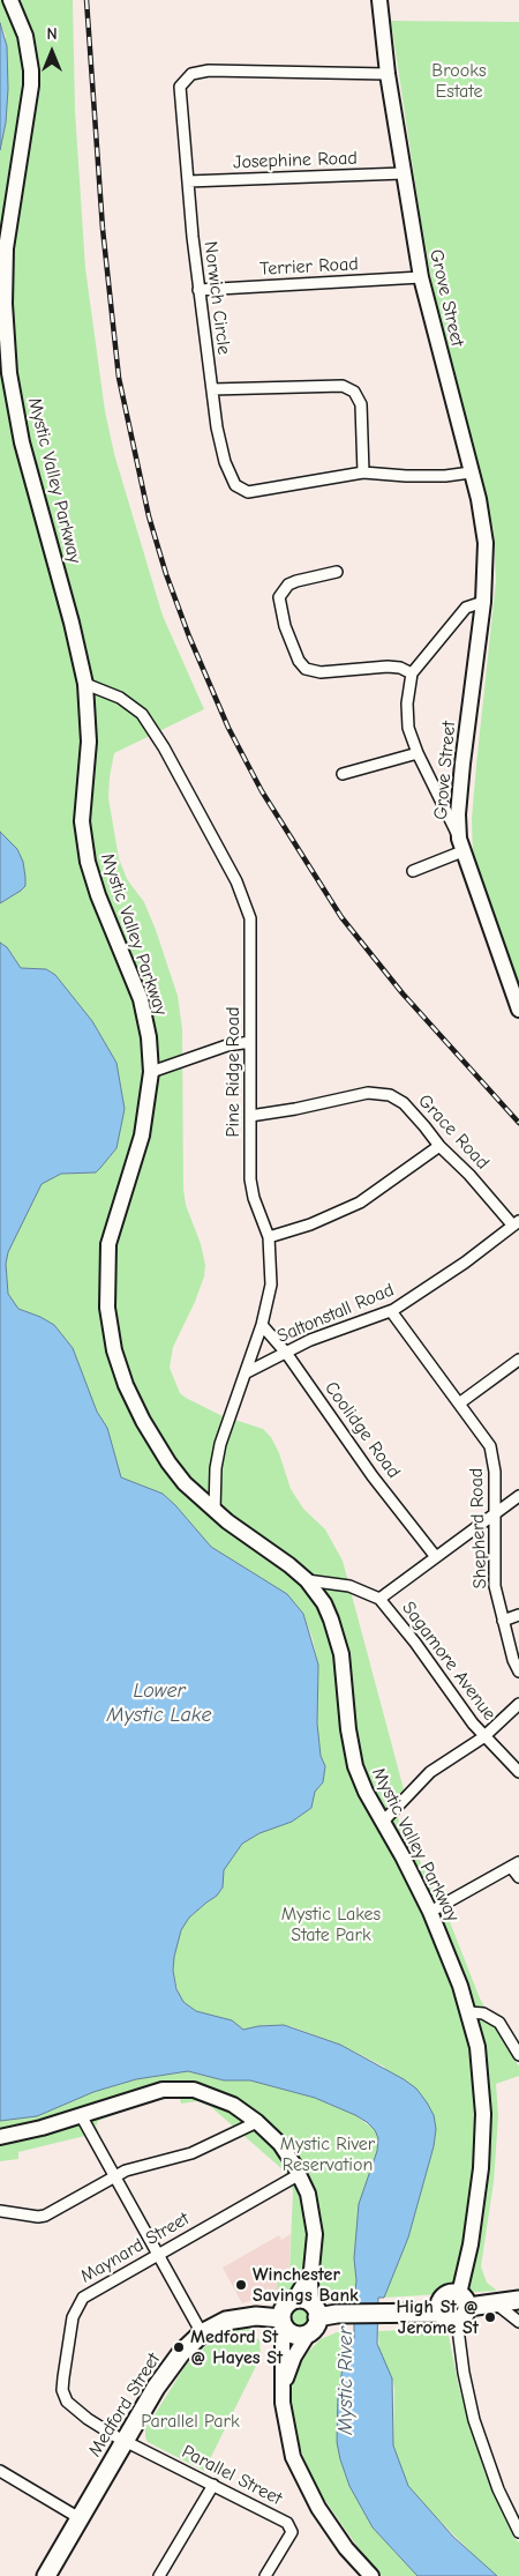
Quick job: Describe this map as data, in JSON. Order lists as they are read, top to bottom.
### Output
{
  "streets": {
    "main road": ["Grove Street", "Mystic Valley Parkway", "Medford Street"],
    "street": [
      "Josephine Road",
      "Terrier Road",
      "Norwich Circle",
      "Pine Ridge Road",
      "Grace Road",
      "Saltonstall Road",
      "Coolidge Road",
      "Shepherd Road",
      "Sagamore Avenue",
      "Maynard Street",
      "Parallel Street"
    ]
  },
  "crossings": [
    ["Josephine Road", "Norwich Circle"],
    ["Josephine Road", "Grove Street"],
    ["Terrier Road", "Norwich Circle"],
    ["Terrier Road", "Grove Street"],
    ["Norwich Circle", "Grove Street"],
    ["Mystic Valley Parkway", "Pine Ridge Road"],
    ["Mystic Valley Parkway", "Sagamore Avenue"],
    ["Pine Ridge Road", "Grace Road"],
    ["Pine Ridge Road", "Saltonstall Road"],
    ["Pine Ridge Road", "Coolidge Road"],
    ["Grace Road", "Saltonstall Road"],
    ["Saltonstall Road", "Coolidge Road"],
    ["Saltonstall Road", "Shepherd Road"],
    ["Maynard Street", "Medford Street"],
    ["Maynard Street", "Parallel Street"],
    ["Medford Street", "Parallel Street"]
  ],
  "water": ["Lower Mystic Lake", "Mystic River"],
  "parks": [
    "Brooks Estate",
    "Mystic Lakes State Park",
    "Mystic River Reservation",
    "Parallel Park"
  ],
  "places": ["Winchester Savings Bank", "High St @ Jerome St", "Medford St @ Hayes St"],
  "north": "top"
}
